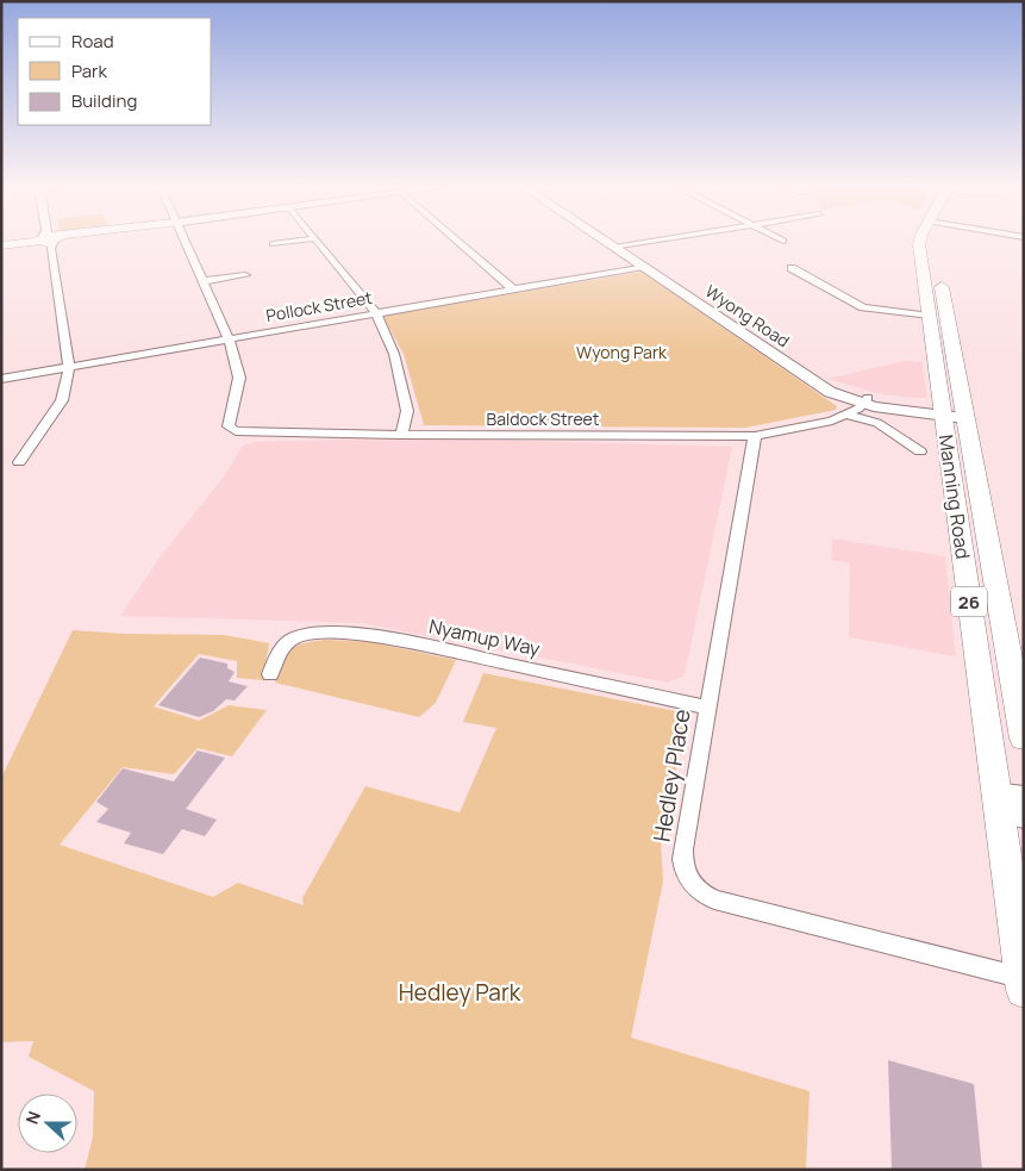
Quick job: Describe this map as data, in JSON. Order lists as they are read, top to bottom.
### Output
{
  "streets": {
    "main road": ["Manning Road", "26"],
    "street": [
      "Pollock Street",
      "Wyong Road",
      "Baldock Street",
      "Nyamup Way",
      "Hedley Place"
    ]
  },
  "crossings": [
    ["Pollock Street", "Wyong Road"],
    ["Pollock Street", "Baldock Street"],
    ["Wyong Road", "Baldock Street"],
    ["Wyong Road", "Manning Road"],
    ["Baldock Street", "Hedley Place"],
    ["Manning Road", "Hedley Place"],
    ["Nyamup Way", "Hedley Place"]
  ],
  "parks": ["Wyong Park", "Hedley Park"],
  "legend": ["Road", "Park", "Building"],
  "north": "left"
}
